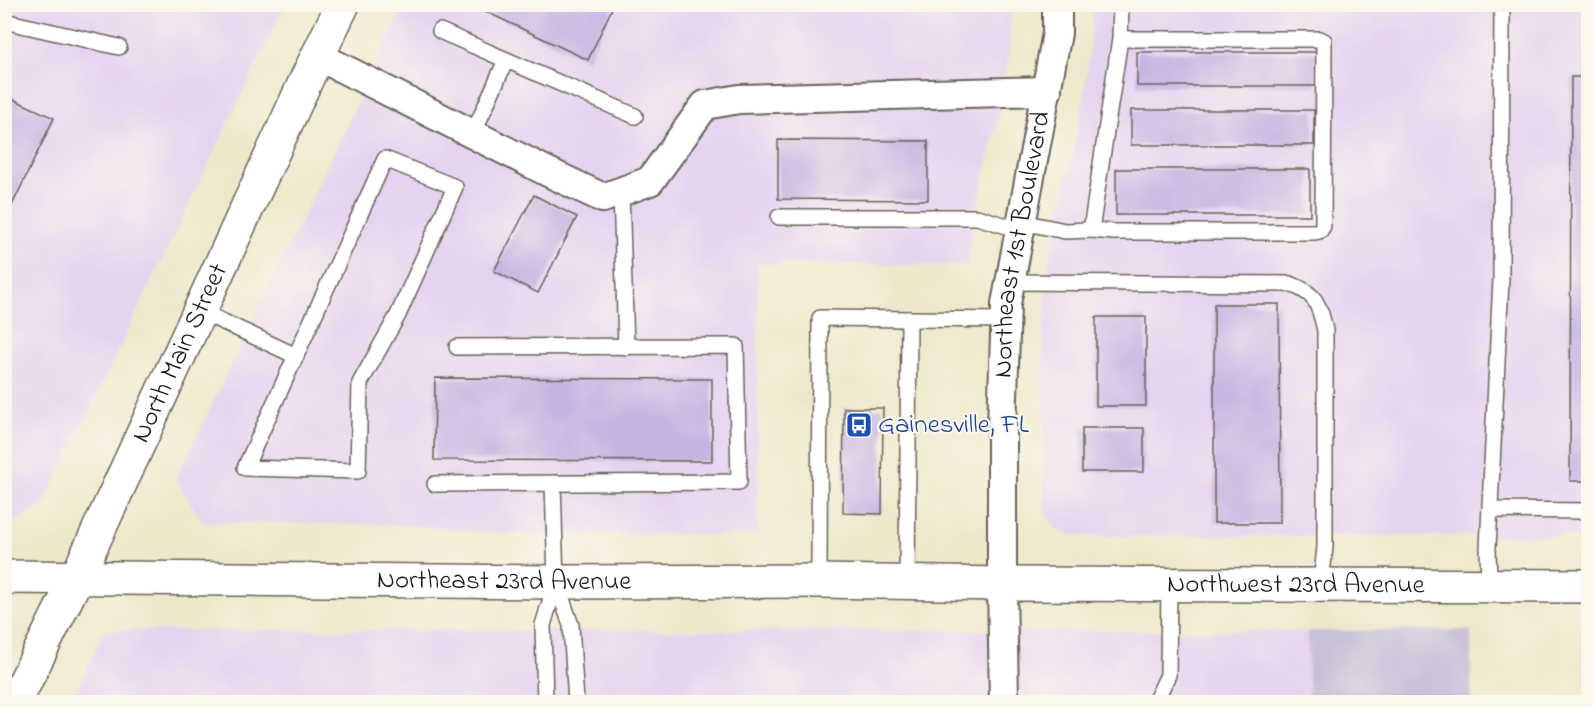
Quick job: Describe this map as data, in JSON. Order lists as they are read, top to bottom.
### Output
{
  "streets": {
    "main road": ["North Main Street", "Northeast 23rd Avenue", "Northwest 23rd Avenue"],
    "street": ["Northeast 1st Boulevard"]
  },
  "crossings": [
    ["Northeast 1st Boulevard", "Northeast 23rd Avenue"],
    ["Northeast 1st Boulevard", "Northwest 23rd Avenue"],
    ["North Main Street", "Northeast 23rd Avenue"],
    ["Northeast 23rd Avenue", "Northwest 23rd Avenue"]
  ],
  "places": {
    "bus stop": ["Gainesville, FL"]
  }
}
